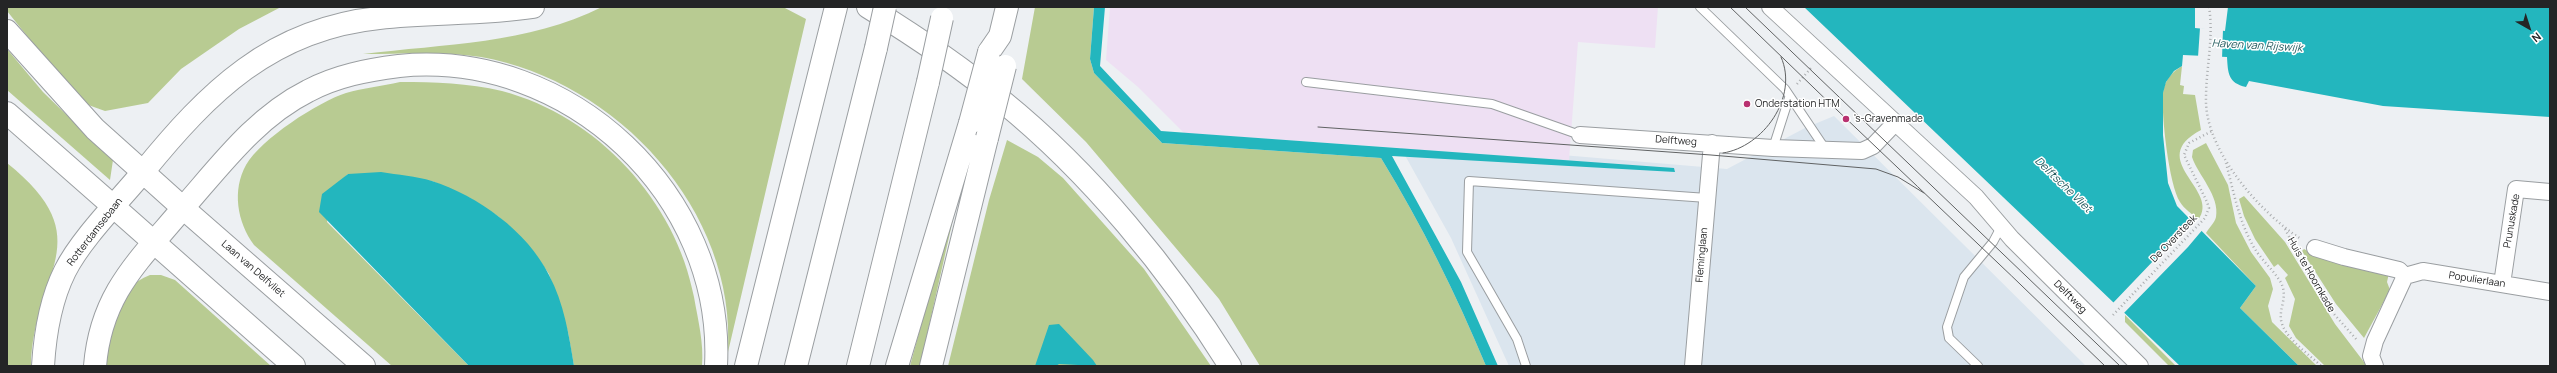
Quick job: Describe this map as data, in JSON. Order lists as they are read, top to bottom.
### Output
{
  "streets": {
    "main road": ["Rotterdamsebaan", "Laan van Delfvliet"],
    "street": [
      "Delftweg",
      "Prunuskade",
      "Fleminglaan",
      "Huis te Hoornkade",
      "Populierlaan"
    ],
    "path": ["De Oversteek"]
  },
  "crossings": [
    ["Delftweg", "Fleminglaan"],
    ["Prunuskade", "Populierlaan"],
    ["Rotterdamsebaan", "Laan van Delfvliet"],
    ["De Oversteek", "Huis te Hoornkade"],
    ["Huis te Hoornkade", "Populierlaan"]
  ],
  "water": ["Haven van Rijswijk", "Delftsche Vliet"],
  "places": ["Onderstation HTM", "'s-Gravenmade"],
  "north": "bottom right"
}
